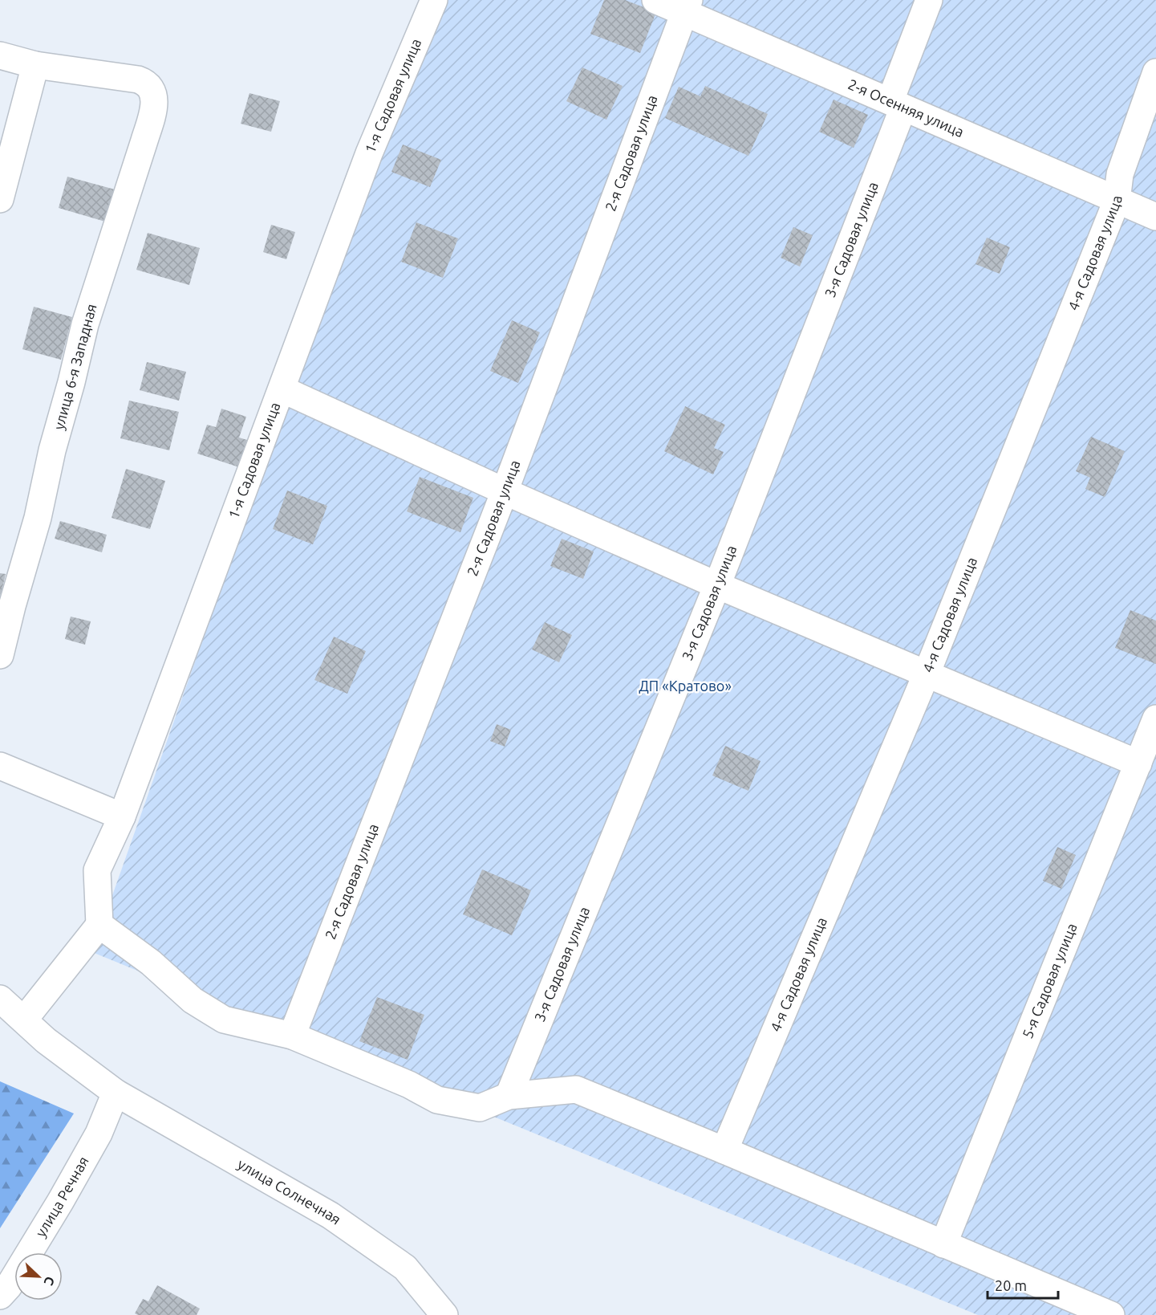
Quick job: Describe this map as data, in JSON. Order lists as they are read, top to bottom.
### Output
{
  "streets": {
    "street": [
      "1-я Садовая улица",
      "2-я Осенняя улица",
      "2-я Садовая улица",
      "3-я Садовая улица",
      "4-я Садовая улица",
      "улица 6-я Западная",
      "5-я Садовая улица",
      "улица Солнечная",
      "улица Речная"
    ]
  },
  "crossings": [
    ["2-я Осенняя улица", "2-я Садовая улица"],
    ["2-я Осенняя улица", "3-я Садовая улица"],
    ["2-я Осенняя улица", "4-я Садовая улица"],
    ["улица Солнечная", "улица Речная"]
  ],
  "parks": ["ДП «Кратово»"],
  "scale_bar": "20 m",
  "north": "bottom right"
}
